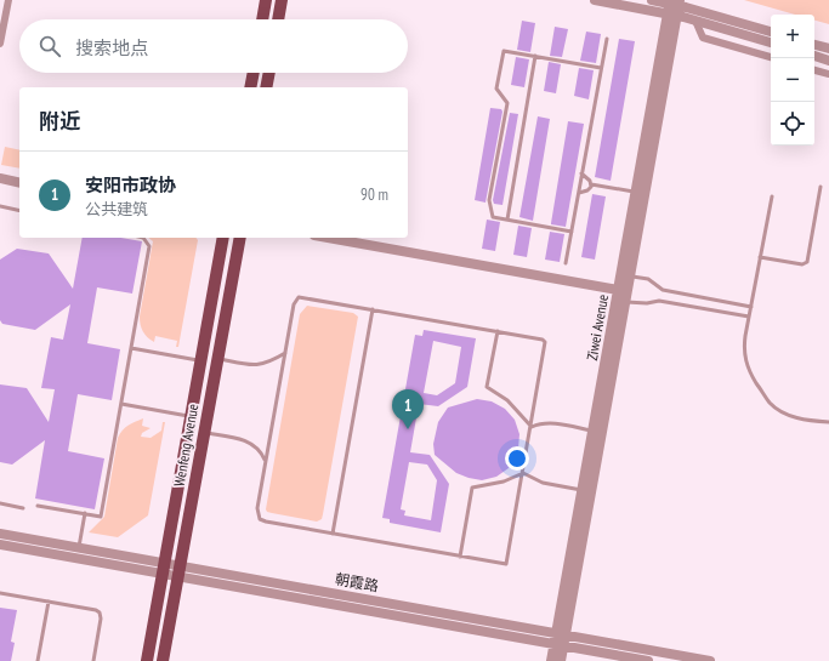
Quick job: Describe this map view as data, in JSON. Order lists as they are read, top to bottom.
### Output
{
  "streets": {
    "main road": ["Wenfeng Avenue"],
    "street": ["Ziwei Avenue", "朝霞路"]
  },
  "crossings": [
    ["Ziwei Avenue", "朝霞路"],
    ["Wenfeng Avenue", "朝霞路"]
  ],
  "page": {
    "map_buttons": ["+", "−"],
    "search": "搜索地点",
    "heading": "附近",
    "list": [
      {
        "mark": "1",
        "name": "安阳市政协",
        "note": "公共建筑",
        "value": "90 m"
      }
    ],
    "pins": "1"
  }
}
